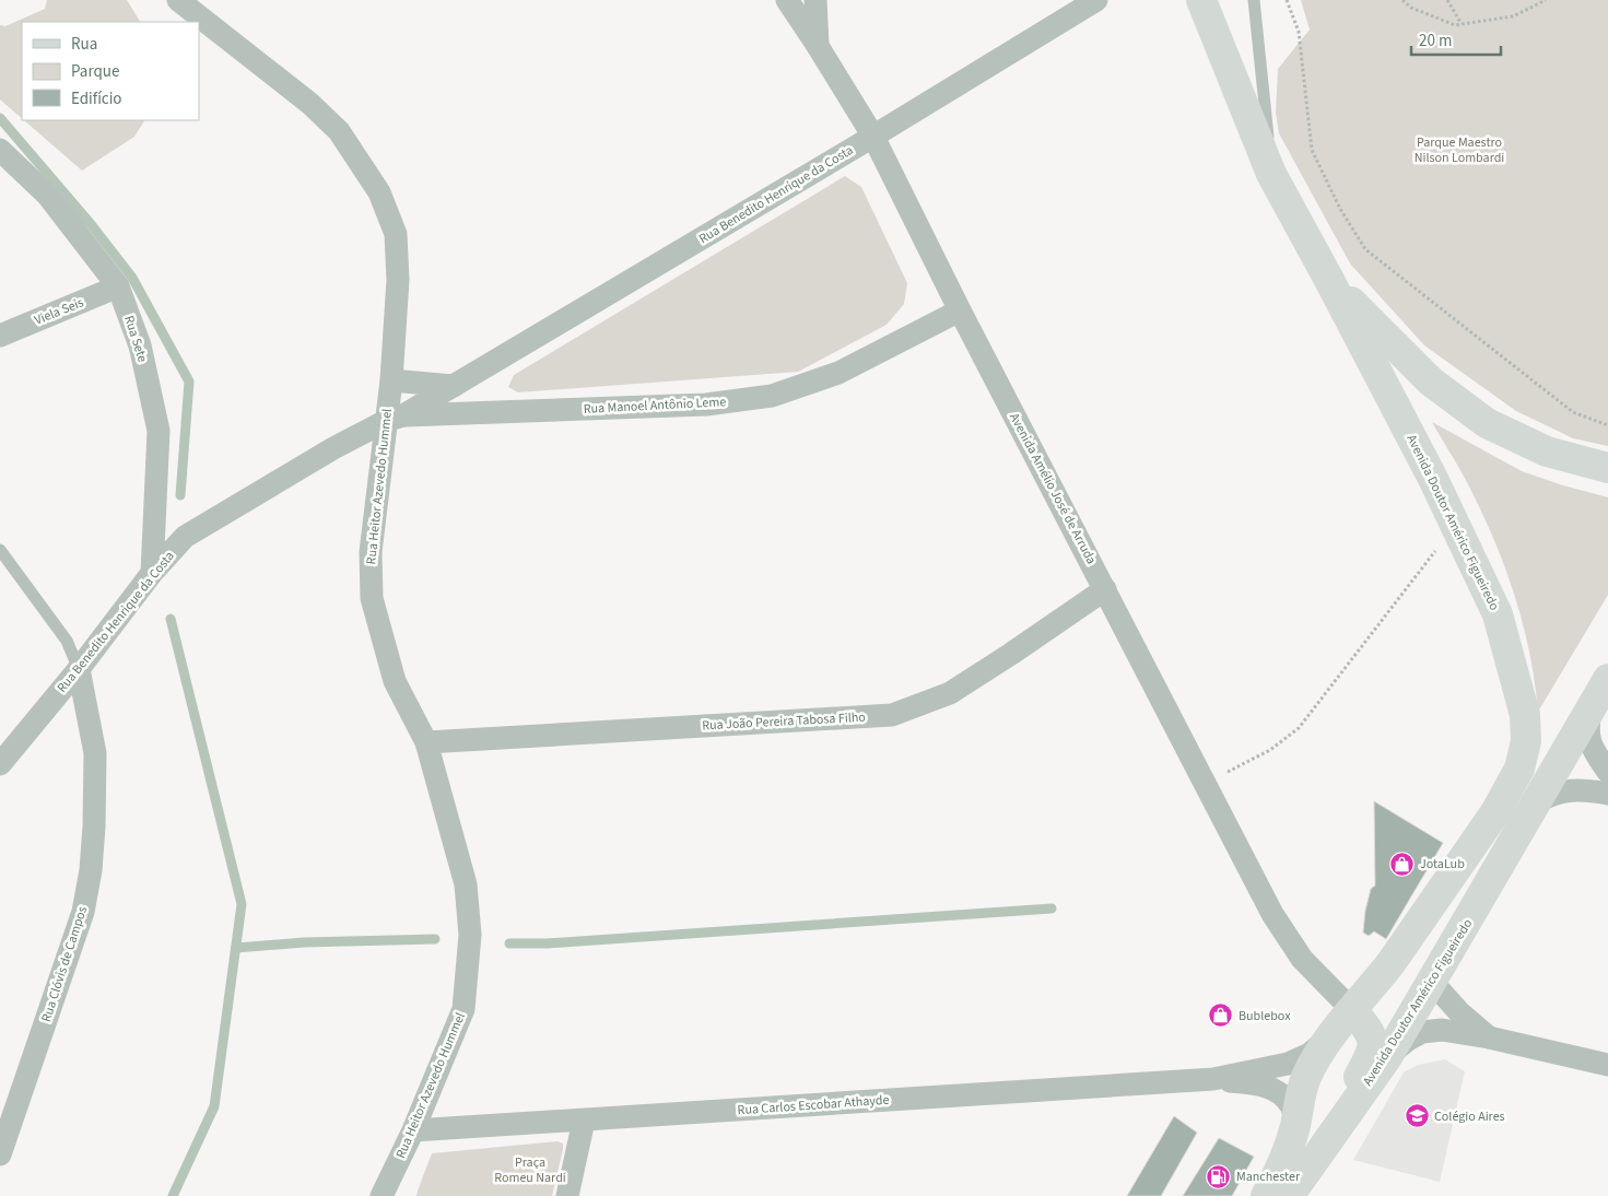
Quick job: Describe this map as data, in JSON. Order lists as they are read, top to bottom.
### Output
{
  "streets": {
    "main road": ["Avenida Doutor Américo Figueiredo"],
    "street": [
      "Rua Benedito Henrique da Costa",
      "Viela Seis",
      "Rua Sete",
      "Rua Manoel Antônio Leme",
      "Rua Heitor Azevedo Hummel",
      "Avenida Amélio José de Arruda",
      "Rua João Pereira Tabosa Filho",
      "Rua Clóvis de Campos",
      "Rua Carlos Escobar Athayde"
    ]
  },
  "crossings": [
    ["Rua Benedito Henrique da Costa", "Rua Sete"],
    ["Rua Benedito Henrique da Costa", "Rua Manoel Antônio Leme"],
    ["Rua Benedito Henrique da Costa", "Rua Heitor Azevedo Hummel"],
    ["Rua Benedito Henrique da Costa", "Avenida Amélio José de Arruda"],
    ["Rua Benedito Henrique da Costa", "Rua Clóvis de Campos"],
    ["Viela Seis", "Rua Sete"],
    ["Rua Manoel Antônio Leme", "Rua Heitor Azevedo Hummel"],
    ["Rua Manoel Antônio Leme", "Avenida Amélio José de Arruda"],
    ["Rua Heitor Azevedo Hummel", "Rua João Pereira Tabosa Filho"],
    ["Rua Heitor Azevedo Hummel", "Rua Carlos Escobar Athayde"],
    ["Avenida Amélio José de Arruda", "Avenida Doutor Américo Figueiredo"],
    ["Avenida Amélio José de Arruda", "Rua João Pereira Tabosa Filho"],
    ["Avenida Doutor Américo Figueiredo", "Rua Carlos Escobar Athayde"]
  ],
  "parks": ["Parque Maestro Nilson Lombardi", "Praça Romeu Nardi"],
  "places": {
    "shop": ["JotaLub", "Bublebox"],
    "school or university": ["Colégio Aires"],
    "fuel station": ["Manchester"]
  },
  "legend": ["Rua", "Parque", "Edifício"],
  "scale_bar": "20 m"
}
